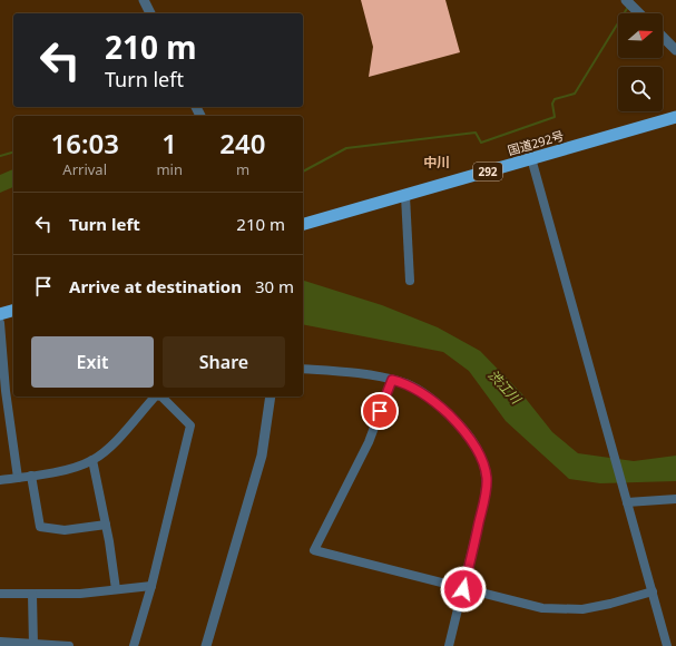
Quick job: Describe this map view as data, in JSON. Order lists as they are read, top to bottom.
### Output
{
  "streets": {
    "highway": ["国道292号", "292"]
  },
  "districts": ["中川"],
  "water": ["渋江川"],
  "north": "right",
  "page": {
    "turn": ["210 m", "Turn left"],
    "eta": [
      "16:03",
      "Arrival",
      "1",
      "min",
      "240",
      "m"
    ],
    "list": [
      {
        "name": "Turn left",
        "value": "210 m"
      },
      {
        "name": "Arrive at destination",
        "value": "30 m"
      }
    ],
    "buttons": ["Exit", "Share"]
  }
}
